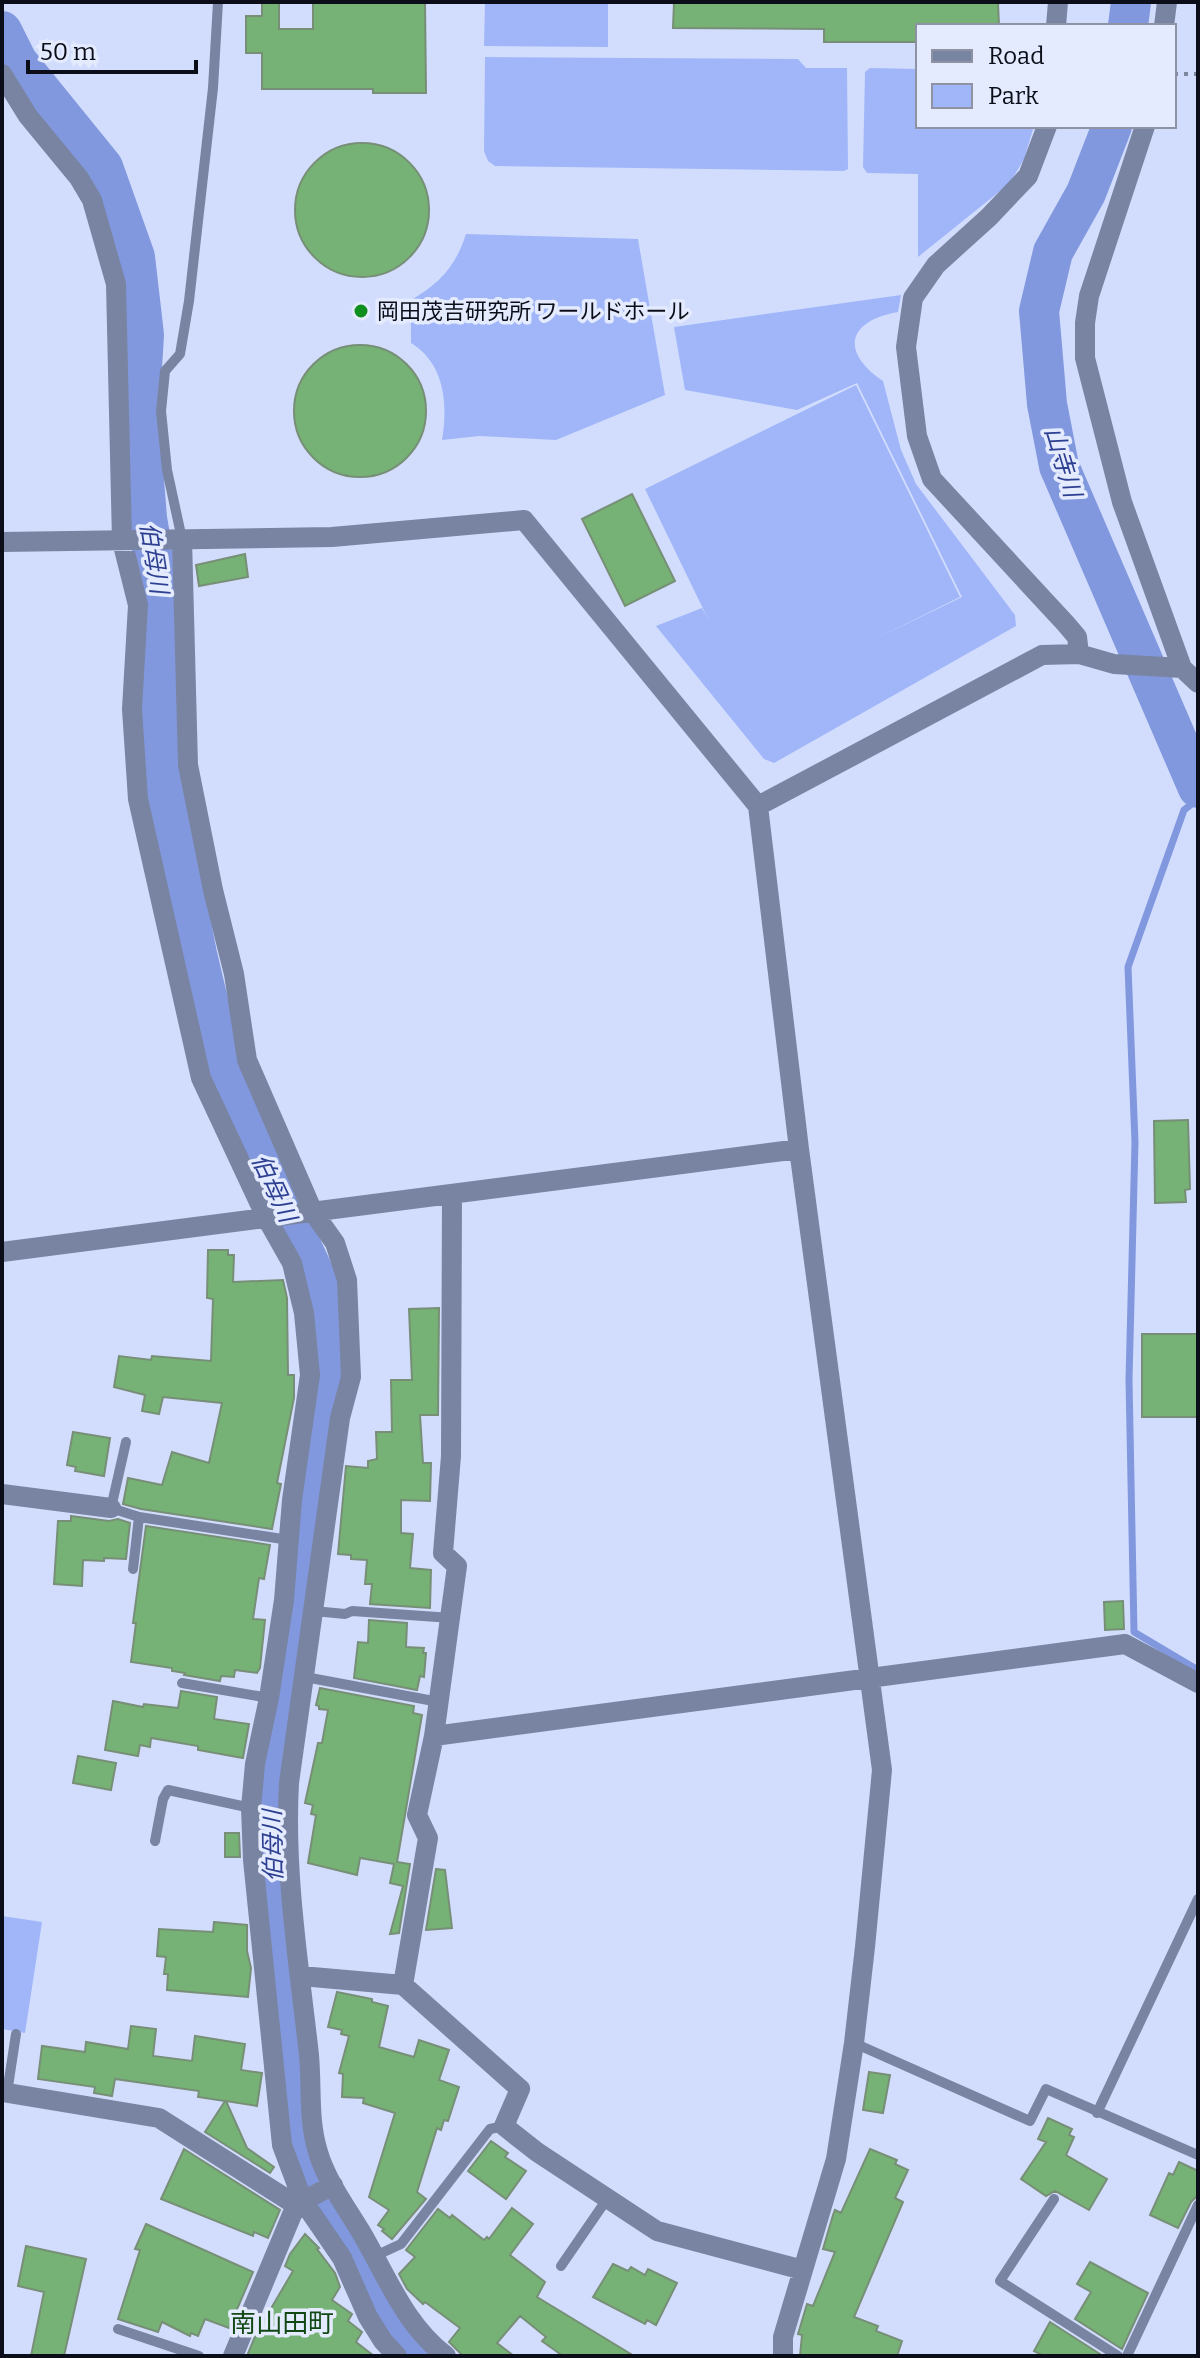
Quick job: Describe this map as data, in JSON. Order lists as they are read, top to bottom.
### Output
{
  "districts": ["南山田町"],
  "water": ["山寺川", "伯母川"],
  "places": ["岡田茂吉研究所 ワールドホール"],
  "legend": ["Road", "Park"],
  "scale_bar": "50 m"
}
